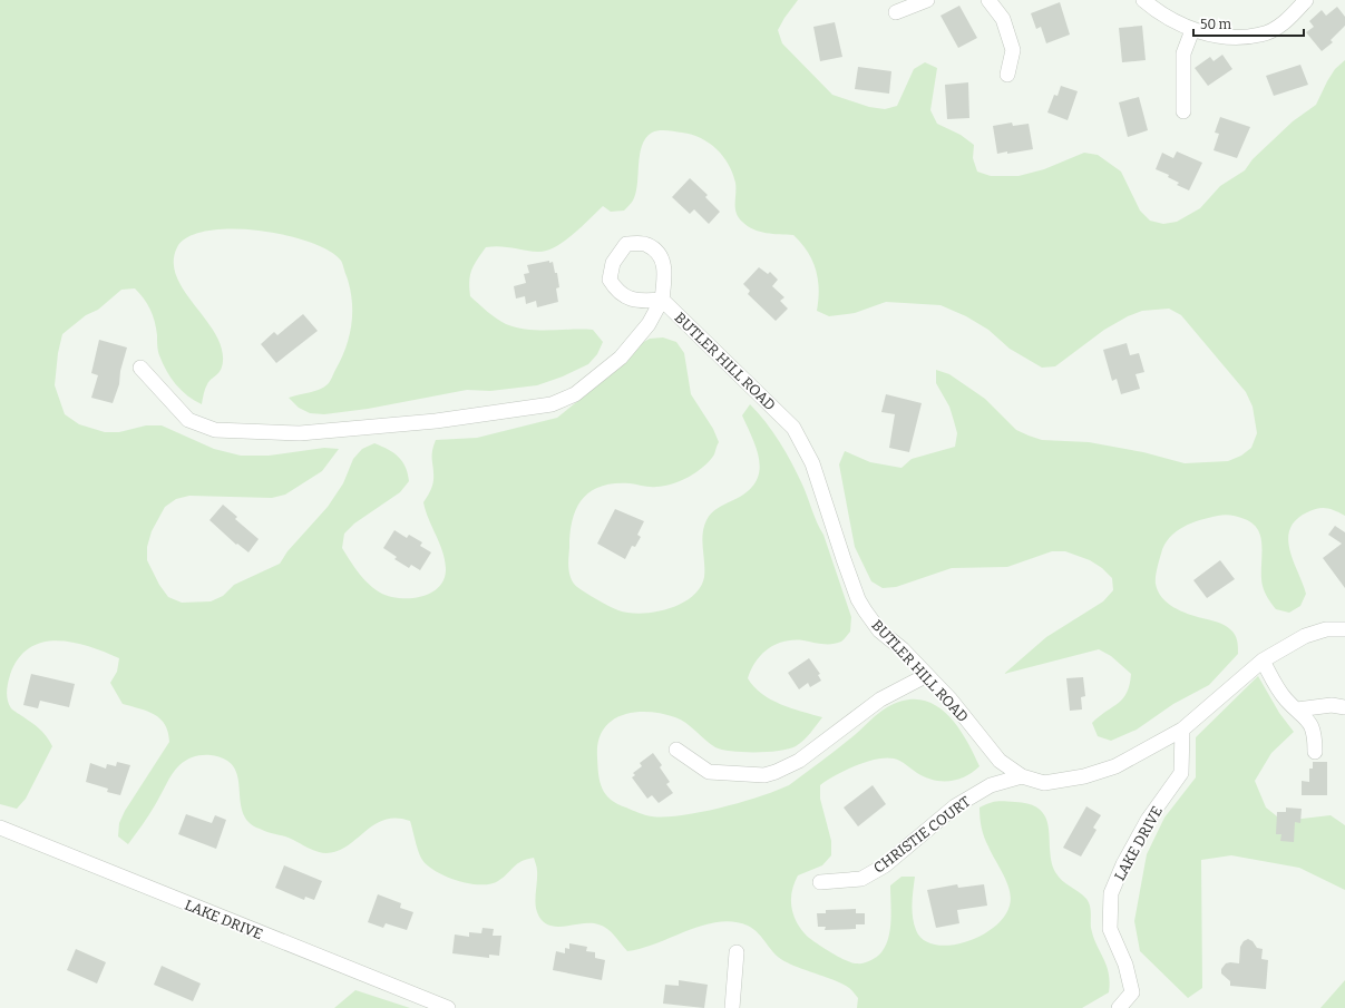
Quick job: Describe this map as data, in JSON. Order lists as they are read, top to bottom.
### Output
{
  "streets": {
    "street": ["BUTLER HILL ROAD", "CHRISTIE COURT", "LAKE DRIVE"]
  },
  "crossings": [
    ["BUTLER HILL ROAD", "CHRISTIE COURT"],
    ["BUTLER HILL ROAD", "LAKE DRIVE"]
  ],
  "scale_bar": "50 m"
}
